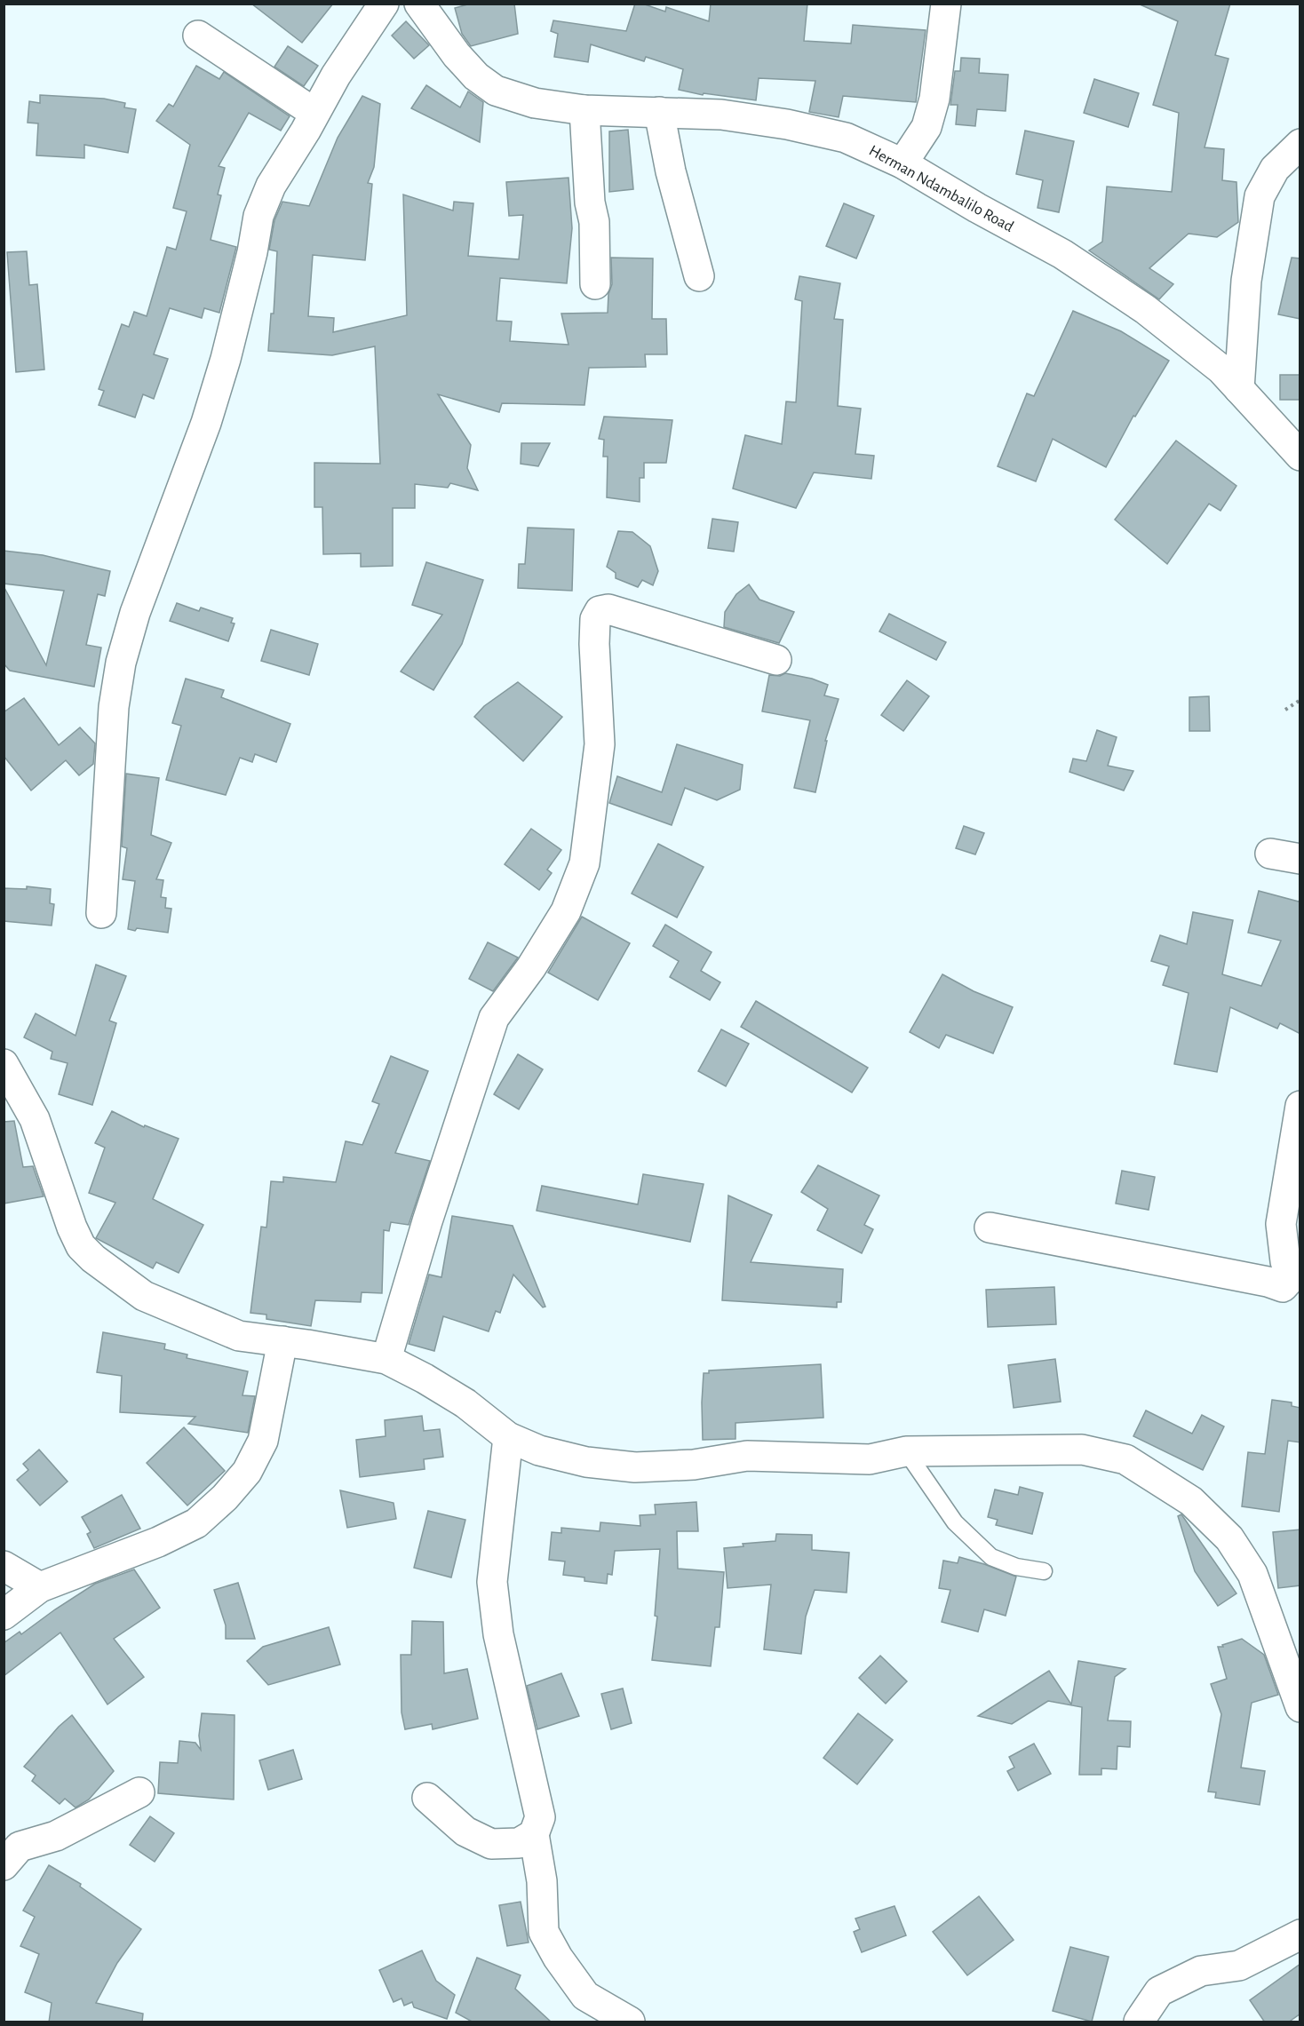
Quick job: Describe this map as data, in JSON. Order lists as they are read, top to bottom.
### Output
{
  "streets": {
    "street": ["Herman Ndambalilo Road"]
  }
}
